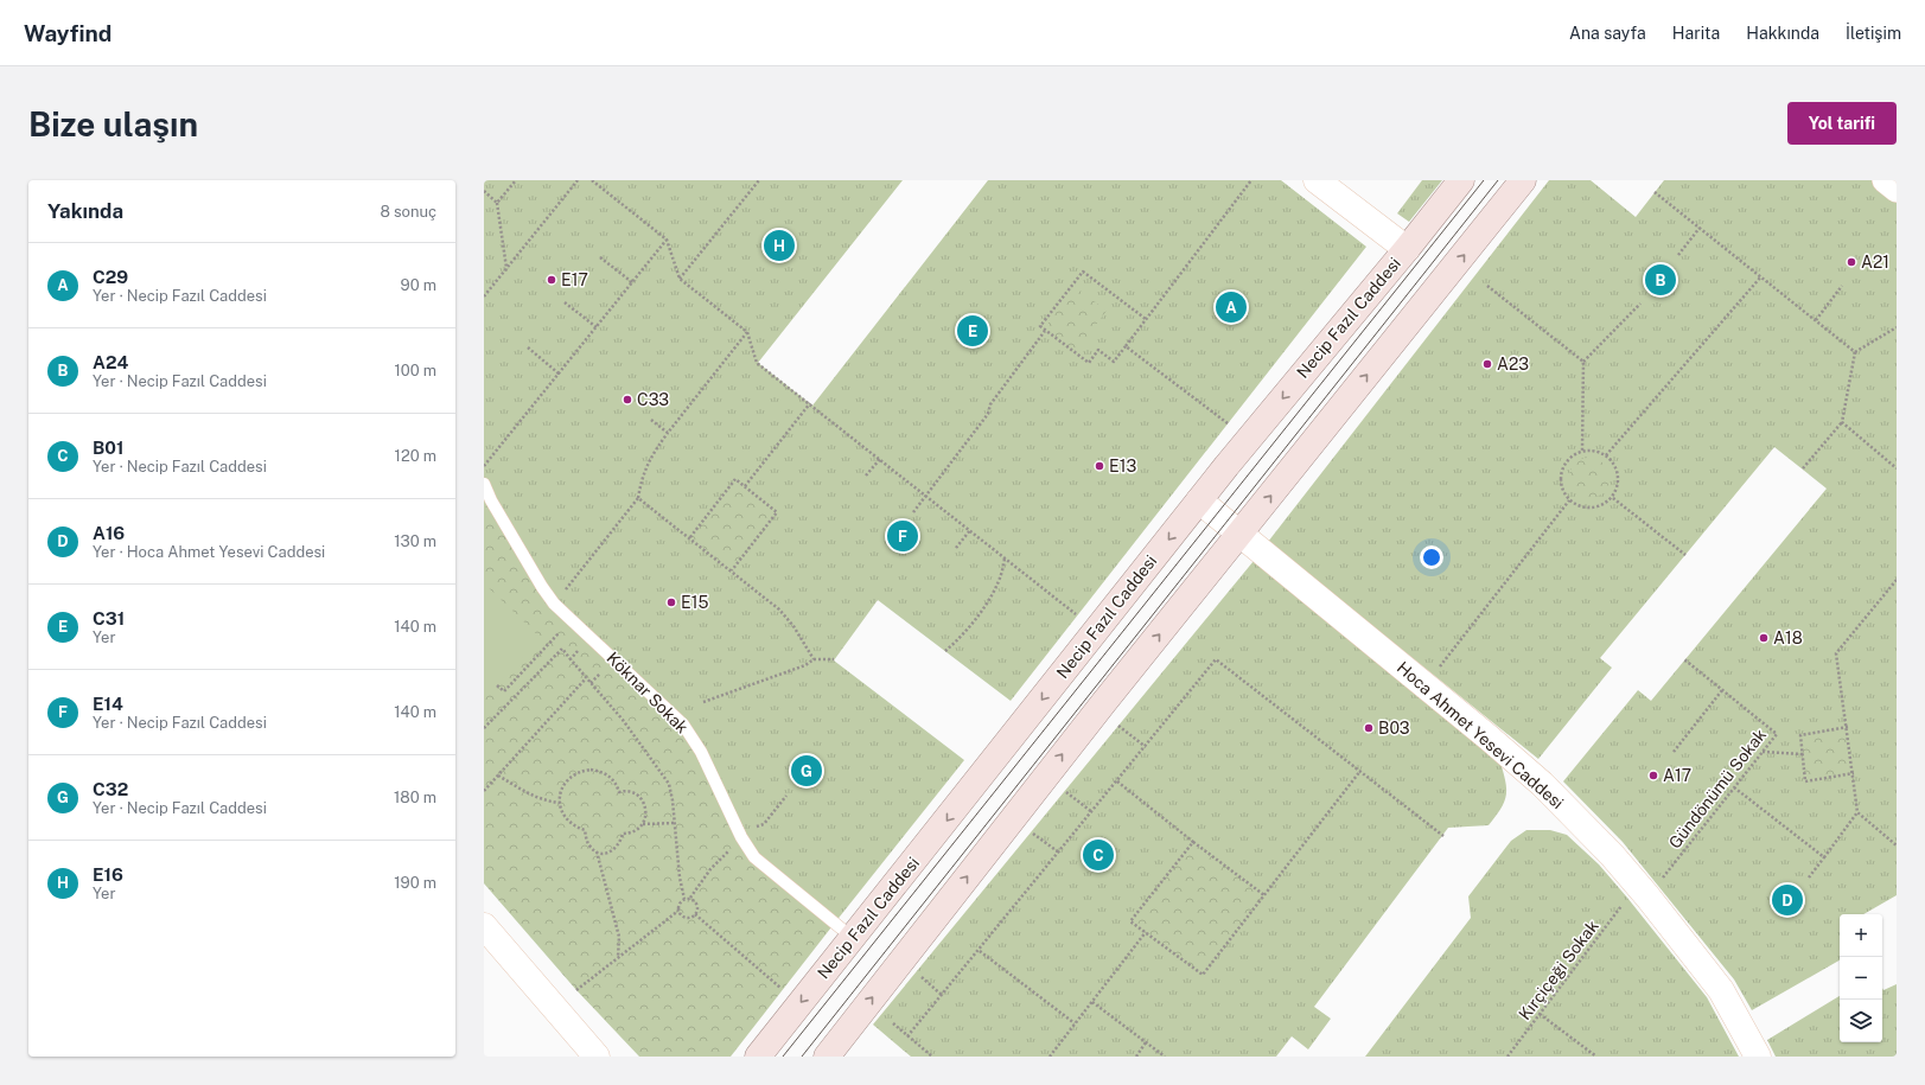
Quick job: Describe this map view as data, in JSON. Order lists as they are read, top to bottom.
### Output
{
  "streets": {
    "main road": ["Necip Fazıl Caddesi"],
    "street": ["Hoca Ahmet Yesevi Caddesi"],
    "lane": ["Köknar Sokak"],
    "path": ["Gündönümü Sokak", "Kırçiçeği Sokak"]
  },
  "crossings": [
    ["Necip Fazıl Caddesi", "Köknar Sokak"],
    ["Necip Fazıl Caddesi", "Hoca Ahmet Yesevi Caddesi"]
  ],
  "places": [
    "A21",
    "E17",
    "A23",
    "C33",
    "E13",
    "E15",
    "A18",
    "B03",
    "A17"
  ],
  "page": {
    "header": "Wayfind",
    "nav": [
      "Ana sayfa",
      "Harita",
      "Hakkında",
      "İletişim"
    ],
    "buttons": "Yol tarifi",
    "title": "Bize ulaşın",
    "heading": ["Yakında", "8 sonuç"],
    "pins": [
      "H",
      "B",
      "A",
      "E",
      "F",
      "G",
      "C",
      "D"
    ],
    "list": [
      {
        "mark": "A",
        "name": "C29",
        "note": "Yer · Necip Fazıl Caddesi",
        "value": "90 m"
      },
      {
        "mark": "B",
        "name": "A24",
        "note": "Yer · Necip Fazıl Caddesi",
        "value": "100 m"
      },
      {
        "mark": "C",
        "name": "B01",
        "note": "Yer · Necip Fazıl Caddesi",
        "value": "120 m"
      },
      {
        "mark": "D",
        "name": "A16",
        "note": "Yer · Hoca Ahmet Yesevi Caddesi",
        "value": "130 m"
      },
      {
        "mark": "E",
        "name": "C31",
        "note": "Yer",
        "value": "140 m"
      },
      {
        "mark": "F",
        "name": "E14",
        "note": "Yer · Necip Fazıl Caddesi",
        "value": "140 m"
      },
      {
        "mark": "G",
        "name": "C32",
        "note": "Yer · Necip Fazıl Caddesi",
        "value": "180 m"
      },
      {
        "mark": "H",
        "name": "E16",
        "note": "Yer",
        "value": "190 m"
      }
    ],
    "map_buttons": ["+", "−"]
  }
}
